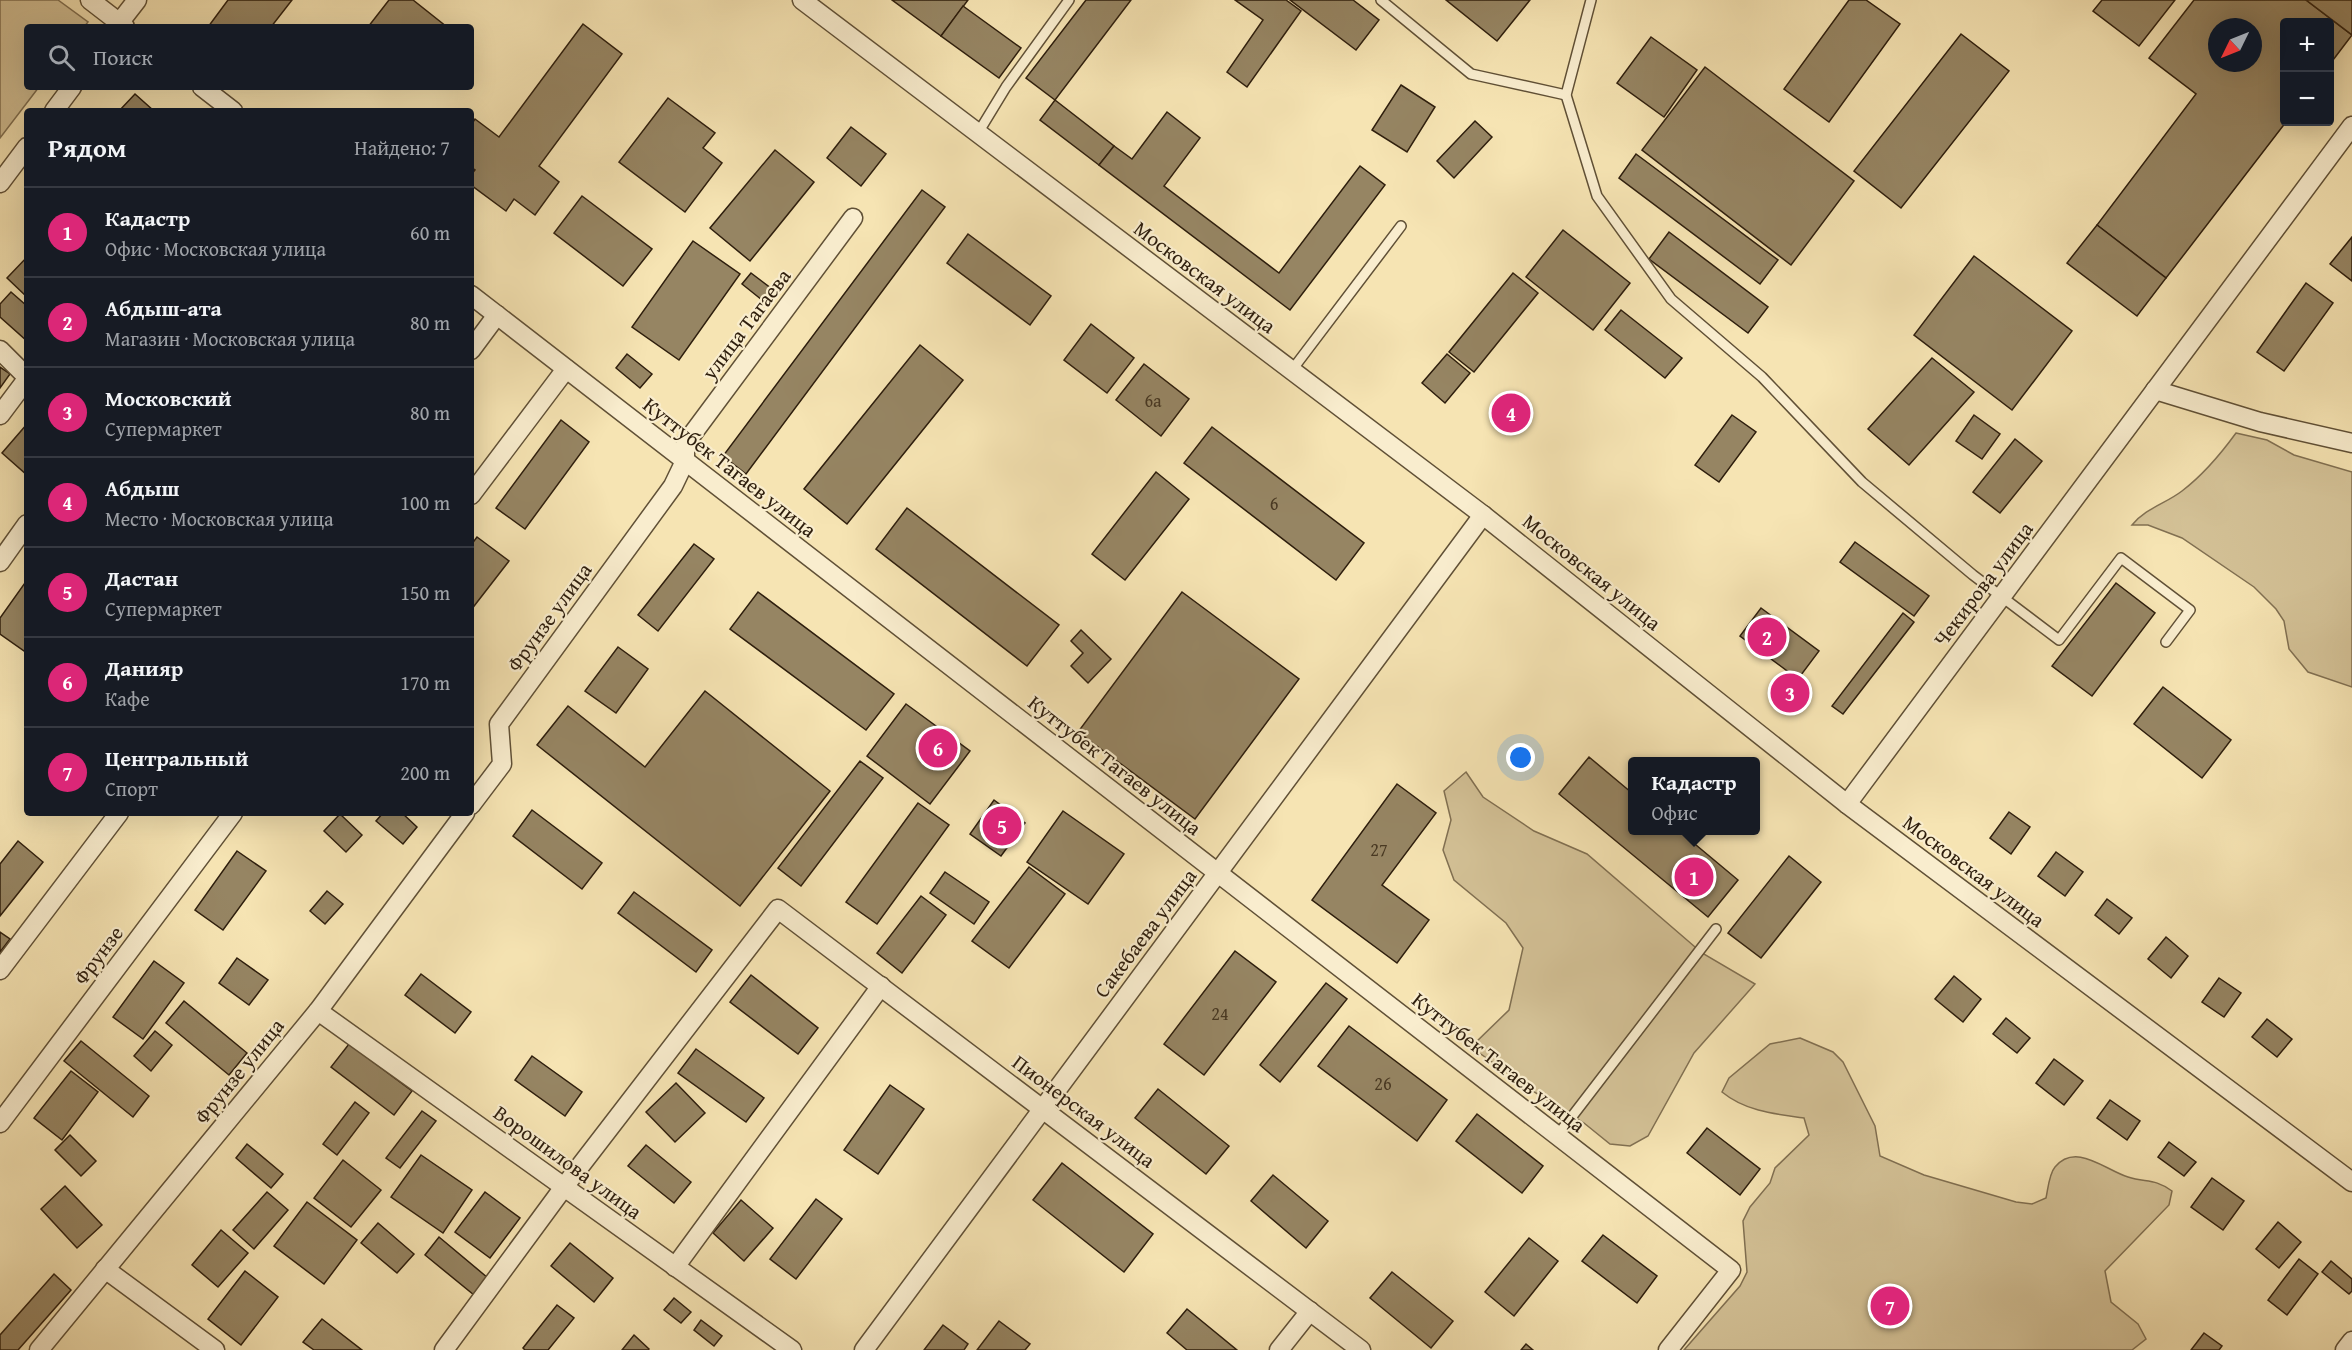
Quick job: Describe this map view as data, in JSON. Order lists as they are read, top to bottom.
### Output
{
  "streets": {
    "street": [
      "Московская улица",
      "улица Тагаева",
      "Куттубек Тагаев улица",
      "Чекирова улица",
      "Фрунзе улица",
      "Сакебаева улица",
      "Фрунзе",
      "Пионерская улица",
      "Ворошилова улица"
    ]
  },
  "crossings": [
    ["Московская улица", "Чекирова улица"],
    ["Московская улица", "Сакебаева улица"],
    ["улица Тагаева", "Куттубек Тагаев улица"],
    ["улица Тагаева", "Фрунзе улица"],
    ["Куттубек Тагаев улица", "Фрунзе улица"],
    ["Куттубек Тагаев улица", "Сакебаева улица"],
    ["Фрунзе улица", "Ворошилова улица"],
    ["Сакебаева улица", "Пионерская улица"],
    ["Пионерская улица", "Ворошилова улица"]
  ],
  "house_numbers": [
    "6а",
    "6",
    "27",
    "24",
    "26"
  ],
  "north": "bottom left",
  "page": {
    "map_buttons": ["+", "−"],
    "search": "Поиск",
    "heading": ["Рядом", "Найдено: 7"],
    "list": [
      {
        "mark": "1",
        "name": "Кадастр",
        "note": "Офис · Московская улица",
        "value": "60 m"
      },
      {
        "mark": "2",
        "name": "Абдыш-ата",
        "note": "Магазин · Московская улица",
        "value": "80 m"
      },
      {
        "mark": "3",
        "name": "Московский",
        "note": "Супермаркет",
        "value": "80 m"
      },
      {
        "mark": "4",
        "name": "Абдыш",
        "note": "Место · Московская улица",
        "value": "100 m"
      },
      {
        "mark": "5",
        "name": "Дастан",
        "note": "Супермаркет",
        "value": "150 m"
      },
      {
        "mark": "6",
        "name": "Данияр",
        "note": "Кафе",
        "value": "170 m"
      },
      {
        "mark": "7",
        "name": "Центральный",
        "note": "Спорт",
        "value": "200 m"
      }
    ],
    "pins": [
      "4",
      "2",
      "3",
      "6",
      "5",
      "1",
      "7"
    ],
    "popup": ["Кадастр", "Офис"]
  }
}
